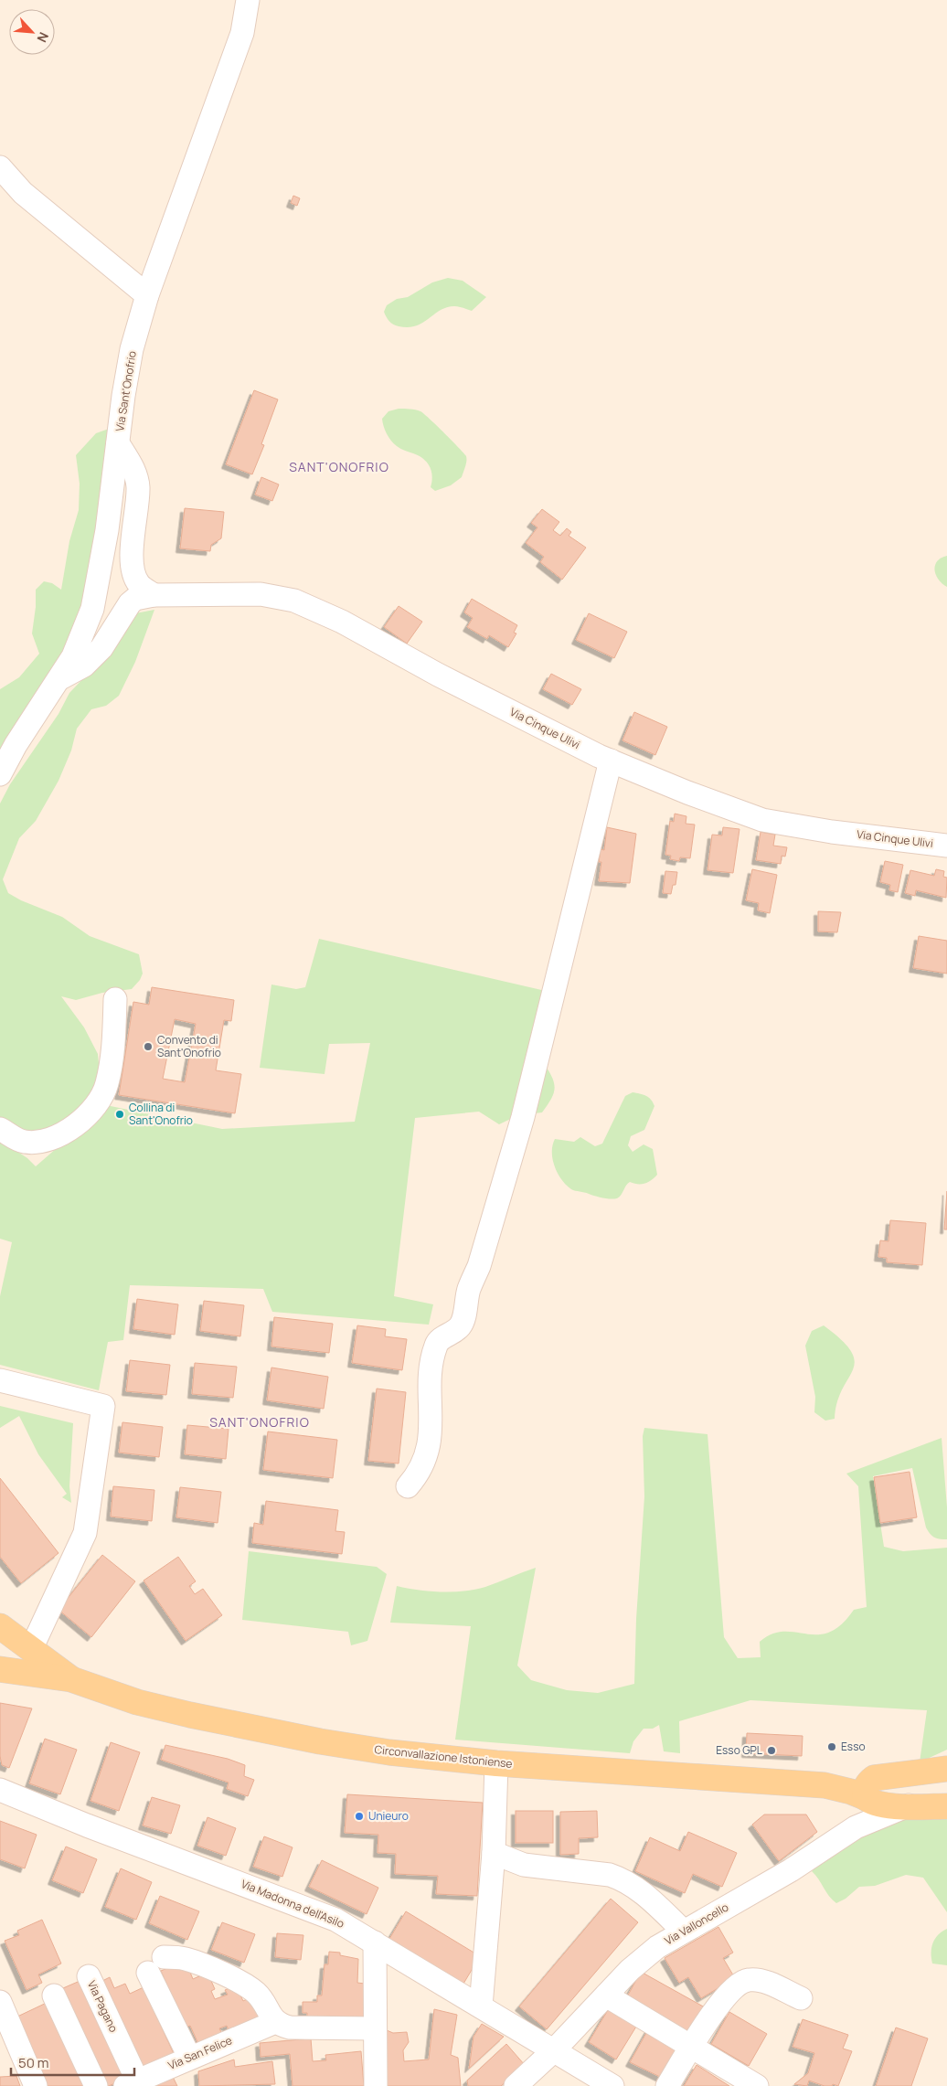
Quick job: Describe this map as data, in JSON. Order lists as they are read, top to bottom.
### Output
{
  "streets": {
    "main road": ["Circonvallazione Istoniense"],
    "street": [
      "Via Sant'Onofrio",
      "Via Cinque Ulivi",
      "Via Madonna dell'Asilo",
      "Via Valloncello",
      "Via Pagano",
      "Via San Felice"
    ]
  },
  "crossings": [
    ["Via Sant'Onofrio", "Via Cinque Ulivi"],
    ["Via Madonna dell'Asilo", "Via Valloncello"],
    ["Via Pagano", "Via San Felice"]
  ],
  "districts": ["SANT'ONOFRIO", "SANT'ONOFRIO"],
  "places": [
    "Convento di Sant'Onofrio",
    "Collina di Sant'Onofrio",
    "Esso",
    "Esso GPL",
    "Unieuro"
  ],
  "scale_bar": "50 m",
  "north": "bottom right"
}
